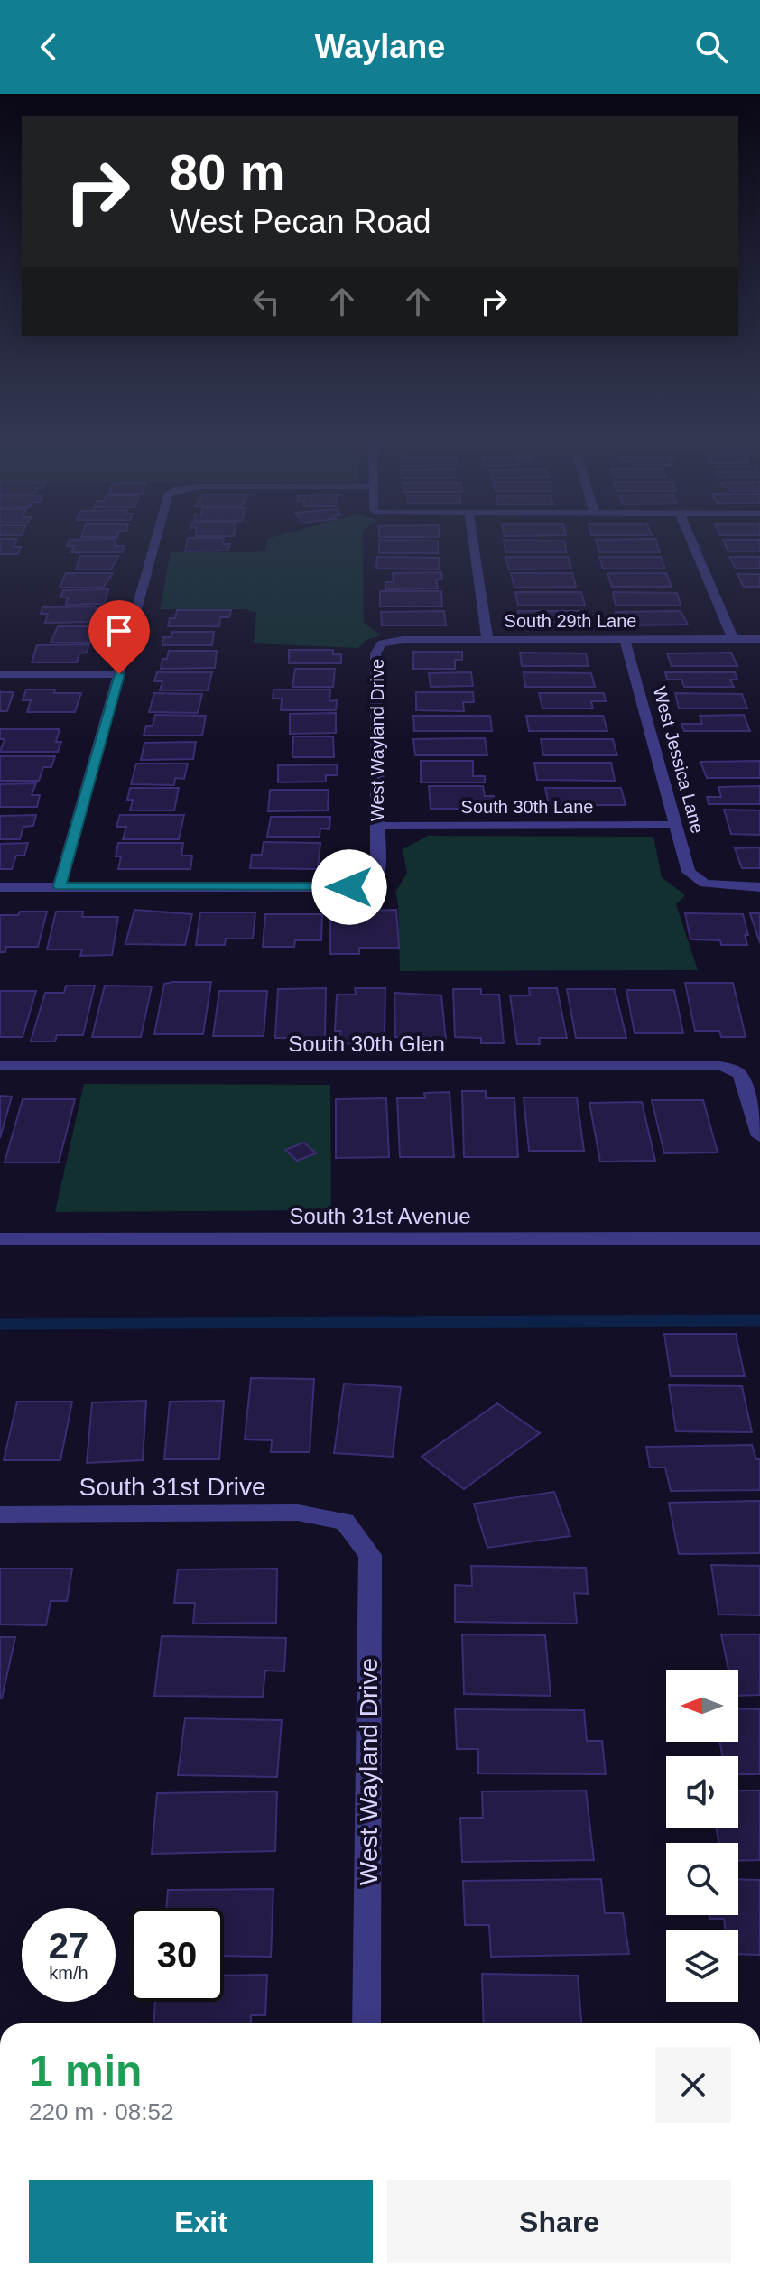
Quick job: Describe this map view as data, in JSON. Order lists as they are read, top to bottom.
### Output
{
  "streets": {
    "street": [
      "South 29th Lane",
      "West Wayland Drive",
      "West Jessica Lane",
      "South 30th Lane",
      "South 30th Glen",
      "South 31st Avenue",
      "South 31st Drive"
    ]
  },
  "crossings": [
    ["South 29th Lane", "West Wayland Drive"],
    ["South 29th Lane", "West Jessica Lane"],
    ["West Wayland Drive", "South 30th Lane"],
    ["West Wayland Drive", "South 31st Drive"],
    ["West Jessica Lane", "South 30th Lane"]
  ],
  "north": "left",
  "page": {
    "header": "Waylane",
    "turn": ["80 m", "West Pecan Road"],
    "speed": "27 km/h",
    "limit": "30",
    "heading": ["1 min", "220 m · 08:52"],
    "buttons": ["Exit", "Share"]
  }
}
